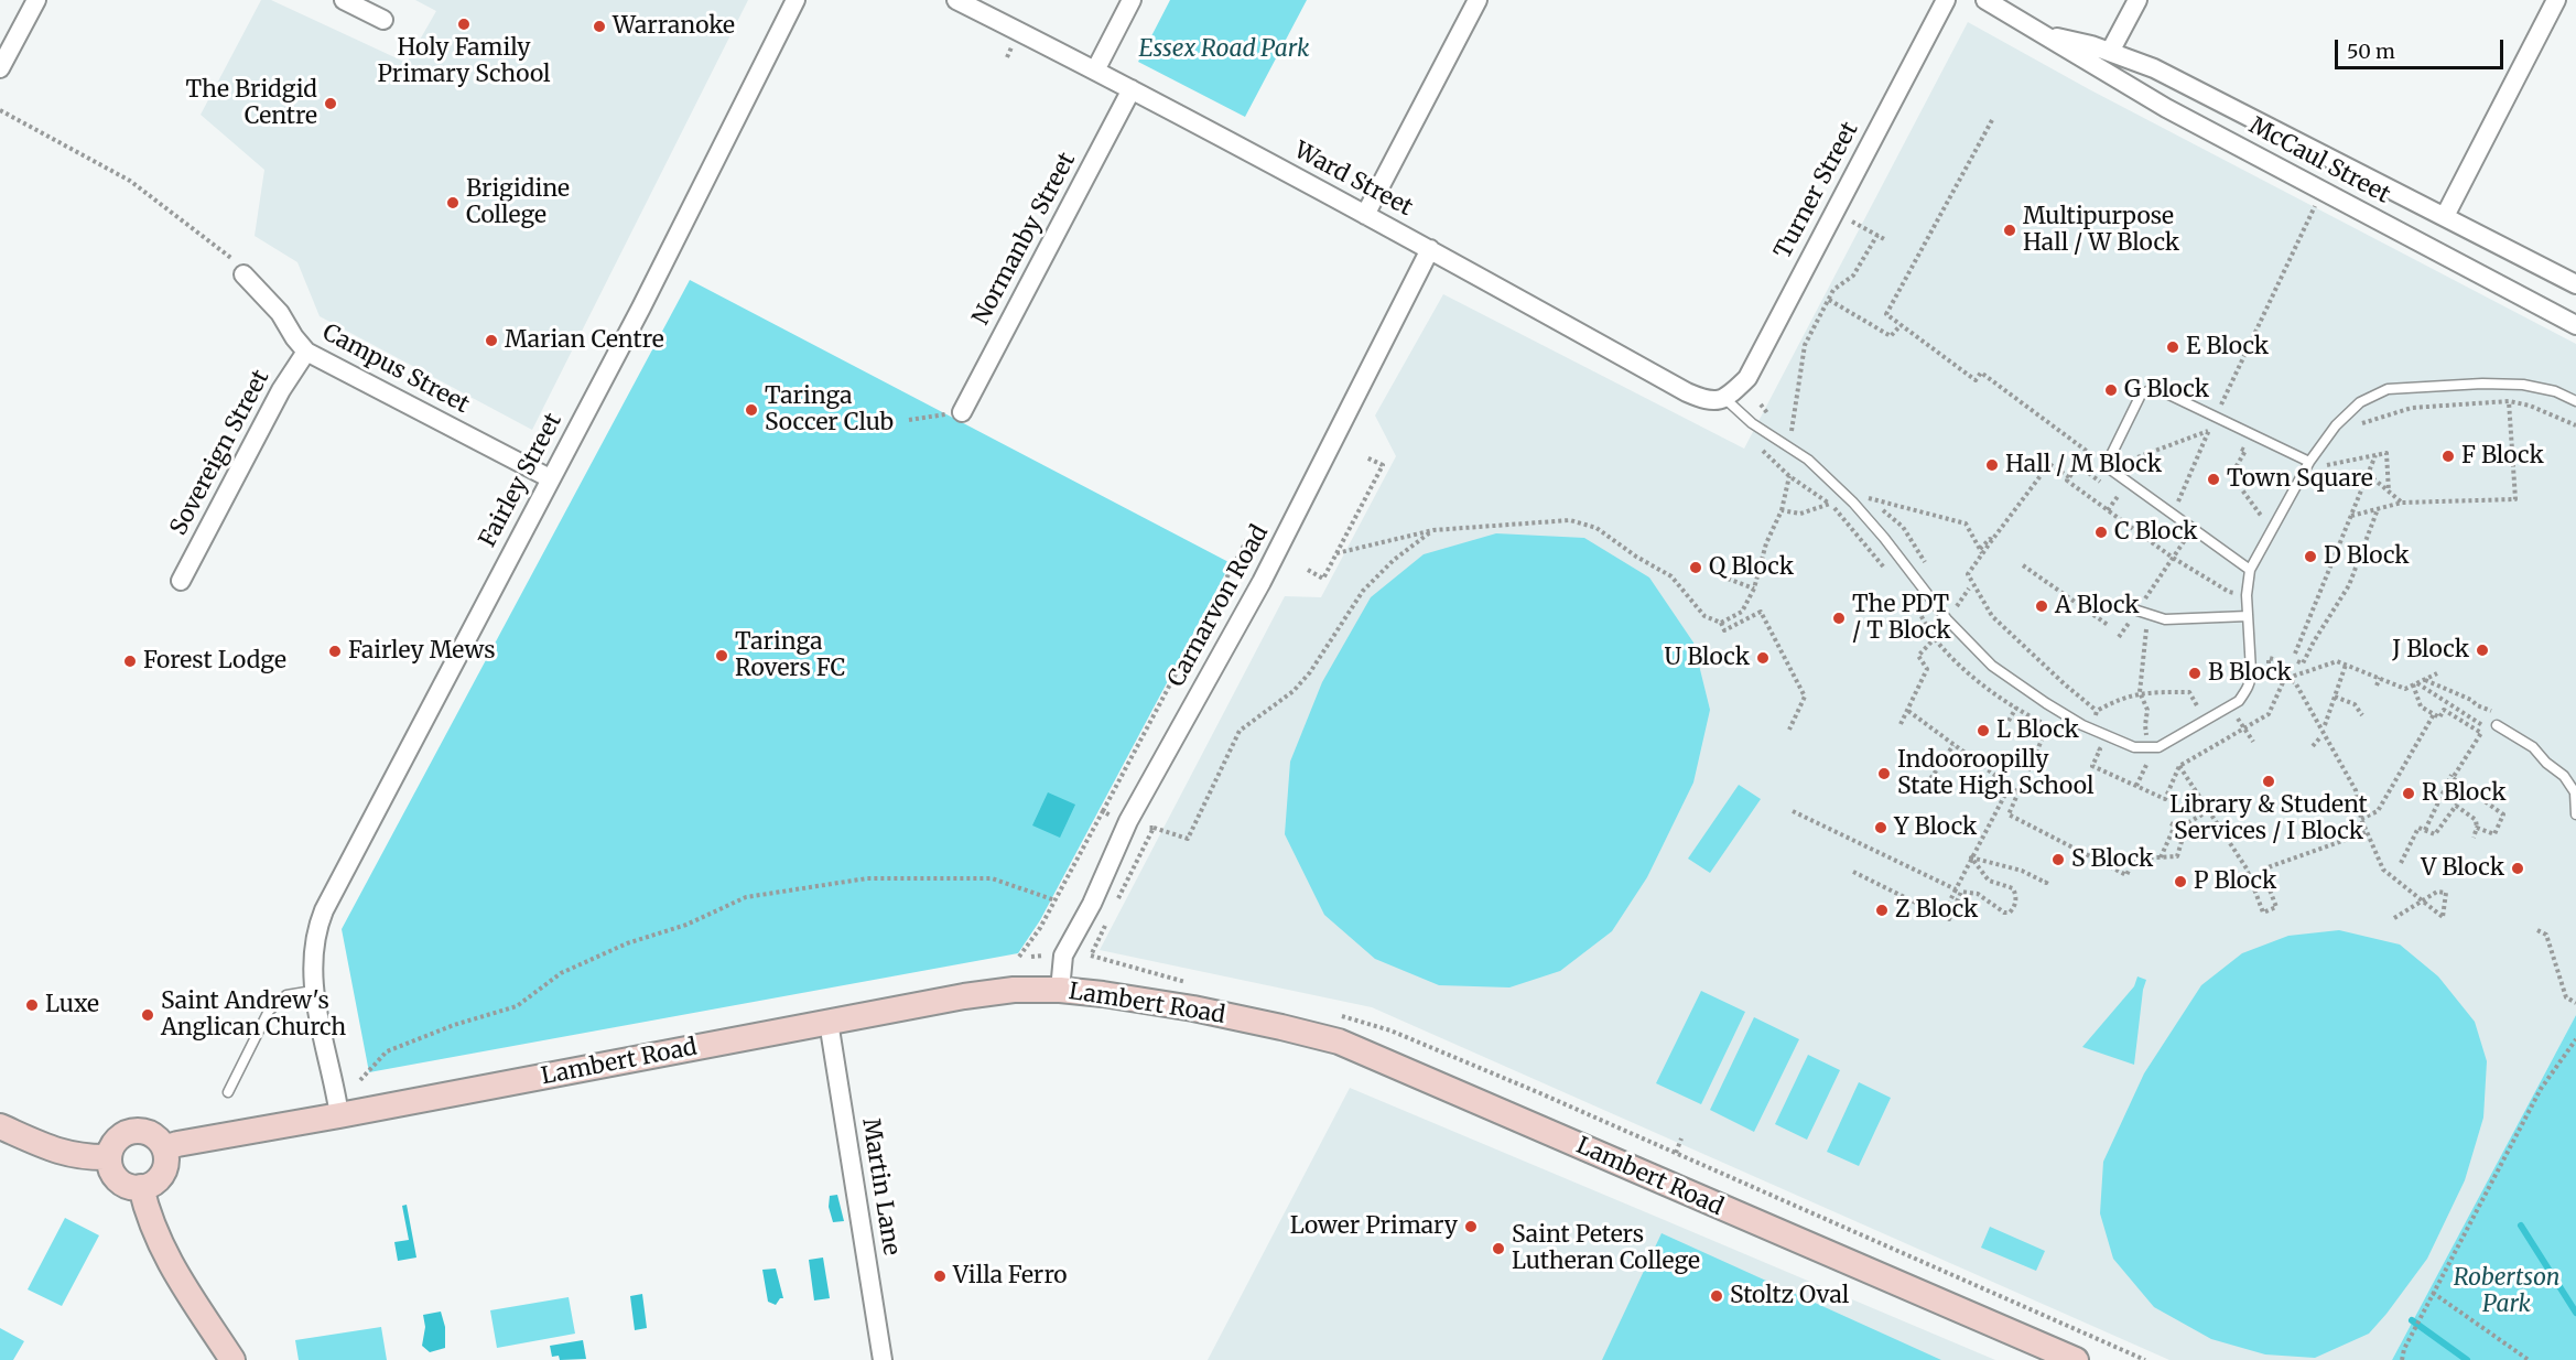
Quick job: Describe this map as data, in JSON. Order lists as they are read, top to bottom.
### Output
{
  "streets": {
    "main road": ["Lambert Road"],
    "street": [
      "McCaul Street",
      "Ward Street",
      "Turner Street",
      "Normanby Street",
      "Campus Street",
      "Sovereign Street",
      "Fairley Street",
      "Carnarvon Road",
      "Martin Lane"
    ]
  },
  "crossings": [
    ["Ward Street", "Turner Street"],
    ["Ward Street", "Normanby Street"],
    ["Ward Street", "Carnarvon Road"],
    ["Campus Street", "Sovereign Street"],
    ["Campus Street", "Fairley Street"],
    ["Fairley Street", "Lambert Road"],
    ["Carnarvon Road", "Lambert Road"],
    ["Lambert Road", "Martin Lane"]
  ],
  "parks": ["Essex Road Park", "Robertson Park"],
  "places": [
    "Holy Family Primary School",
    "Warranoke",
    "The Bridgid Centre",
    "Brigidine College",
    "Multipurpose Hall / W Block",
    "Marian Centre",
    "E Block",
    "G Block",
    "Taringa Soccer Club",
    "F Block",
    "Hall / M Block",
    "Town Square",
    "C Block",
    "D Block",
    "Q Block",
    "A Block",
    "The PDT / T Block",
    "J Block",
    "Fairley Mews",
    "Taringa Rovers FC",
    "U Block",
    "Forest Lodge",
    "B Block",
    "L Block",
    "Indooroopilly State High School",
    "Library & Student Services / I Block",
    "R Block",
    "Y Block",
    "S Block",
    "V Block",
    "P Block",
    "Z Block",
    "Luxe",
    "Saint Andrew's Anglican Church",
    "Lower Primary",
    "Saint Peters Lutheran College",
    "Villa Ferro",
    "Stoltz Oval"
  ],
  "scale_bar": "50 m"
}
